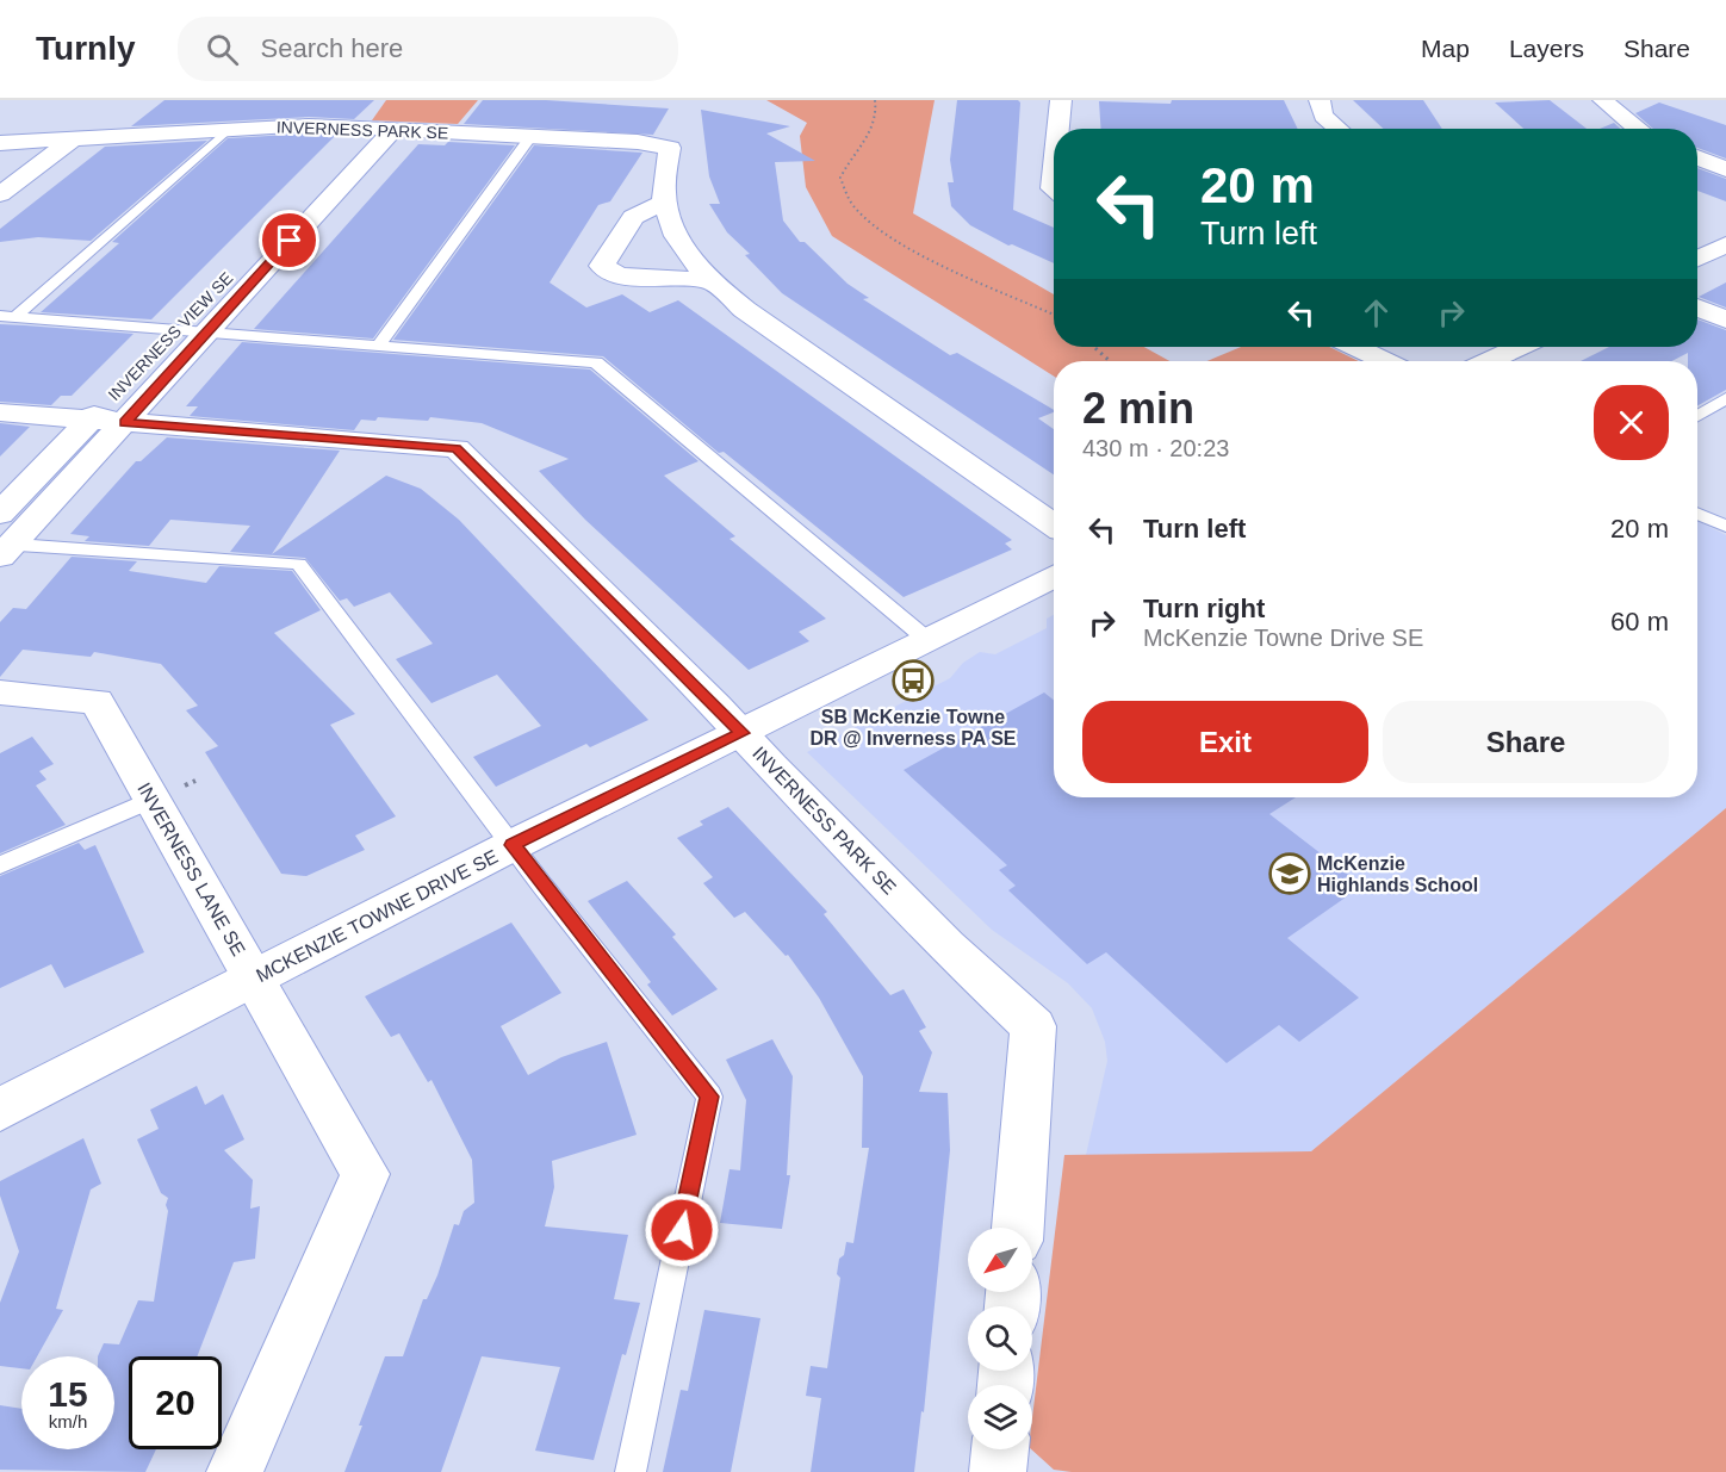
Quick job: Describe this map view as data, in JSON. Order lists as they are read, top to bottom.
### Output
{
  "streets": {
    "street": [
      "INVERNESS PARK SE",
      "INVERNESS VIEW SE",
      "INVERNESS LANE SE",
      "MCKENZIE TOWNE DRIVE SE"
    ]
  },
  "crossings": [
    ["INVERNESS PARK SE", "INVERNESS VIEW SE"],
    ["INVERNESS PARK SE", "MCKENZIE TOWNE DRIVE SE"],
    ["INVERNESS LANE SE", "MCKENZIE TOWNE DRIVE SE"]
  ],
  "places": {
    "bus stop": ["SB McKenzie Towne DR @ Inverness PA SE"],
    "school or university": ["McKenzie Highlands School"]
  },
  "north": "bottom left",
  "page": {
    "header": "Turnly",
    "search": "Search here",
    "nav": ["Map", "Layers", "Share"],
    "turn": ["20 m", "Turn left"],
    "heading": ["2 min", "430 m · 20:23"],
    "list": [
      {
        "name": "Turn left",
        "value": "20 m"
      },
      {
        "name": "Turn right",
        "note": "McKenzie Towne Drive SE",
        "value": "60 m"
      }
    ],
    "buttons": ["Exit", "Share"],
    "speed": "15 km/h",
    "limit": "20"
  }
}
